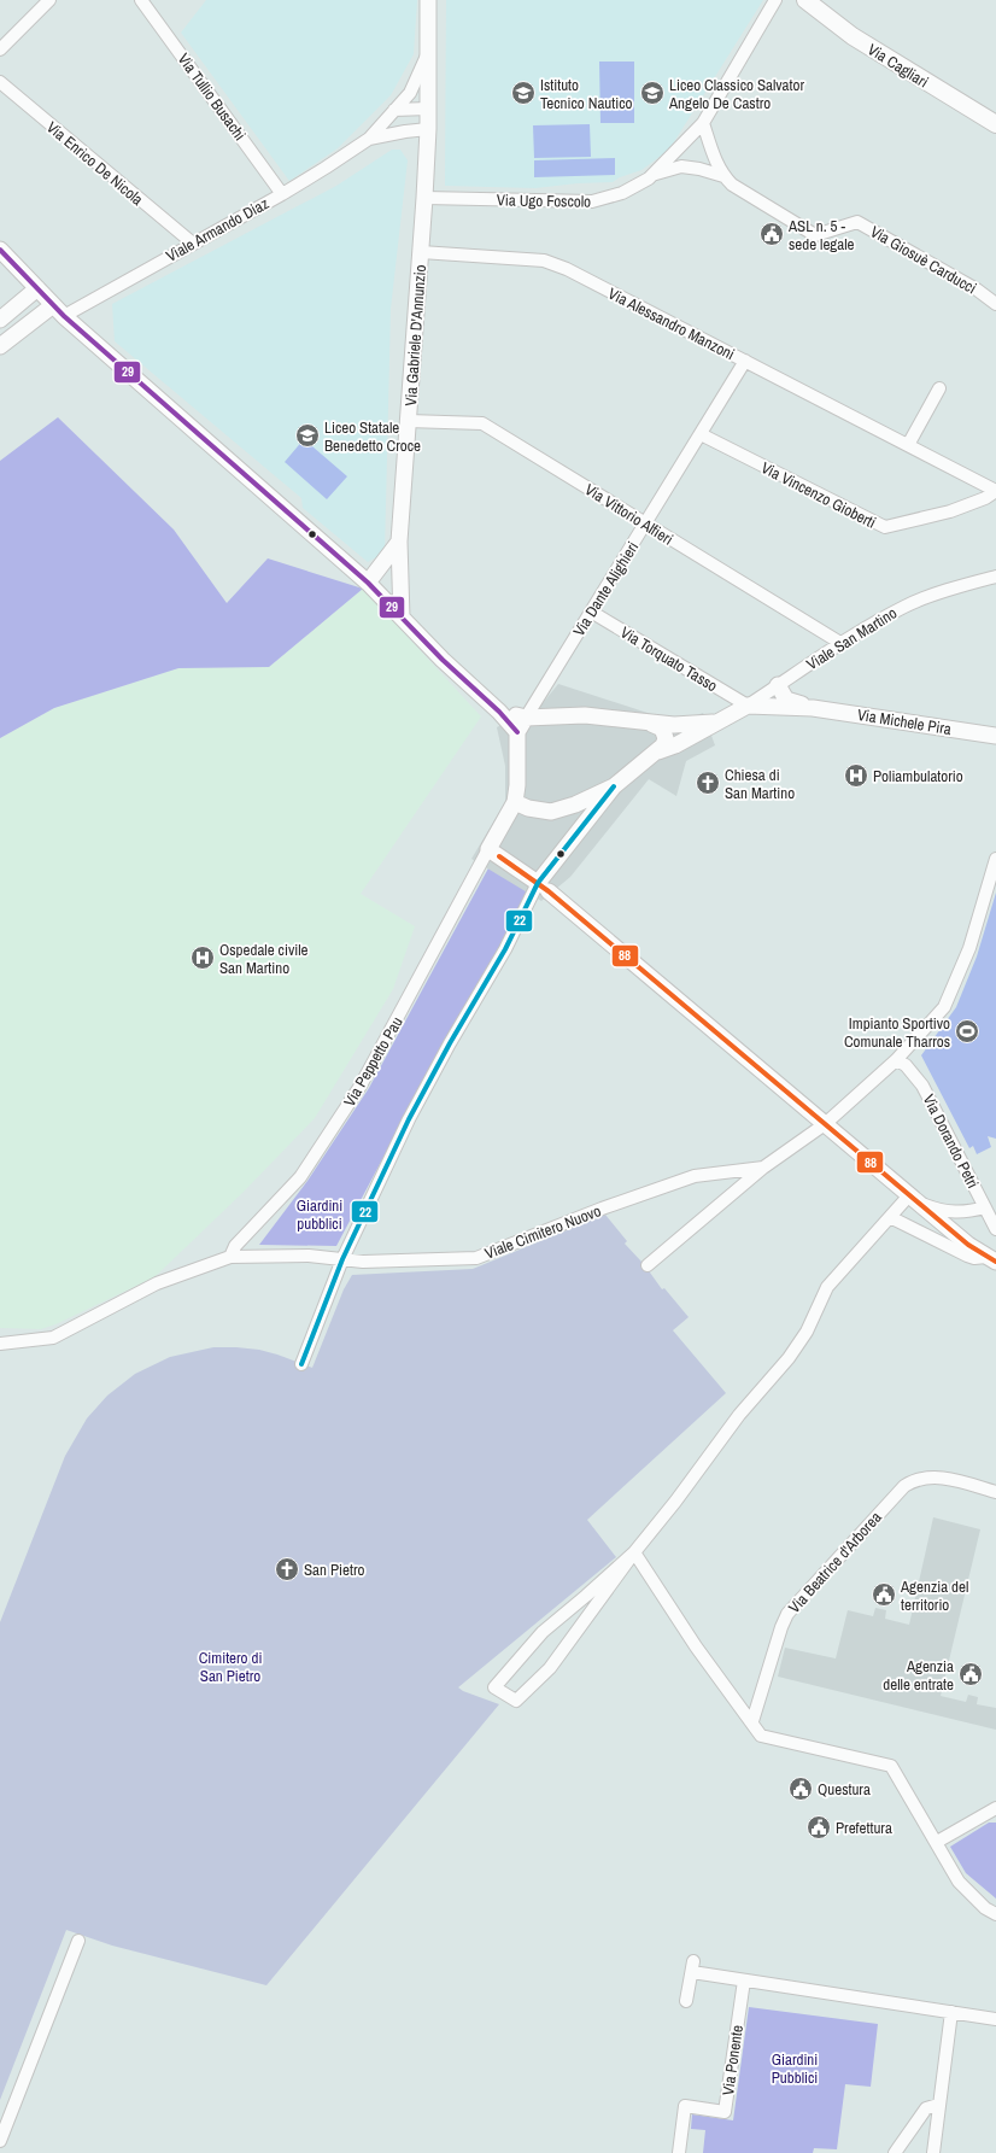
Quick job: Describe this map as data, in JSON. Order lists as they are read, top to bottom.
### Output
{
  "streets": {
    "main road": ["Via Cagliari"],
    "street": [
      "Via Tullio Busachi",
      "Via Enrico De Nicola",
      "Via Ugo Foscolo",
      "Viale Armando Diaz",
      "Via Giosuè Carducci",
      "Via Alessandro Manzoni",
      "Via Gabriele D'Annunzio",
      "Via Vincenzo Gioberti",
      "Via Vittorio Alfieri",
      "Via Dante Alighieri",
      "Viale San Martino",
      "Via Torquato Tasso",
      "Via Michele Pira",
      "Via Peppetto Pau",
      "Via Dorando Petri",
      "Viale Cimitero Nuovo",
      "Via Beatrice d'Arborea",
      "Via Ponente"
    ]
  },
  "crossings": [
    ["Via Tullio Busachi", "Viale Armando Diaz"],
    ["Via Enrico De Nicola", "Viale Armando Diaz"],
    ["Via Ugo Foscolo", "Via Giosuè Carducci"],
    ["Via Ugo Foscolo", "Via Gabriele D'Annunzio"],
    ["Viale Armando Diaz", "Via Gabriele D'Annunzio"],
    ["Via Alessandro Manzoni", "Via Gabriele D'Annunzio"],
    ["Via Alessandro Manzoni", "Via Vincenzo Gioberti"],
    ["Via Alessandro Manzoni", "Via Dante Alighieri"],
    ["Via Gabriele D'Annunzio", "Via Vittorio Alfieri"],
    ["Via Vincenzo Gioberti", "Via Dante Alighieri"],
    ["Via Vittorio Alfieri", "Via Dante Alighieri"],
    ["Via Vittorio Alfieri", "Viale San Martino"],
    ["Via Dante Alighieri", "Via Torquato Tasso"],
    ["Viale San Martino", "Via Torquato Tasso"],
    ["Viale San Martino", "Via Michele Pira"],
    ["Via Torquato Tasso", "Via Michele Pira"],
    ["Via Peppetto Pau", "Viale Cimitero Nuovo"],
    ["Via Dorando Petri", "Viale Cimitero Nuovo"]
  ],
  "parks": ["Giardini pubblici", "Cimitero di San Pietro", "Giardini Pubblici"],
  "places": {
    "school or university": ["Istituto Tecnico Nautico", "Liceo Classico Salvator Angelo De Castro", "Liceo Statale Benedetto Croce"],
    "public building": [
      "ASL n. 5 - sede legale",
      "Agenzia del territorio",
      "Agenzia delle entrate",
      "Questura",
      "Prefettura"
    ],
    "hospital": ["Poliambulatorio", "Ospedale civile San Martino"],
    "church": ["Chiesa di San Martino", "San Pietro"],
    "sports": ["Impianto Sportivo Comunale Tharros"]
  },
  "lines": ["transit line 29", "transit line 22", "transit line 88"]
}
